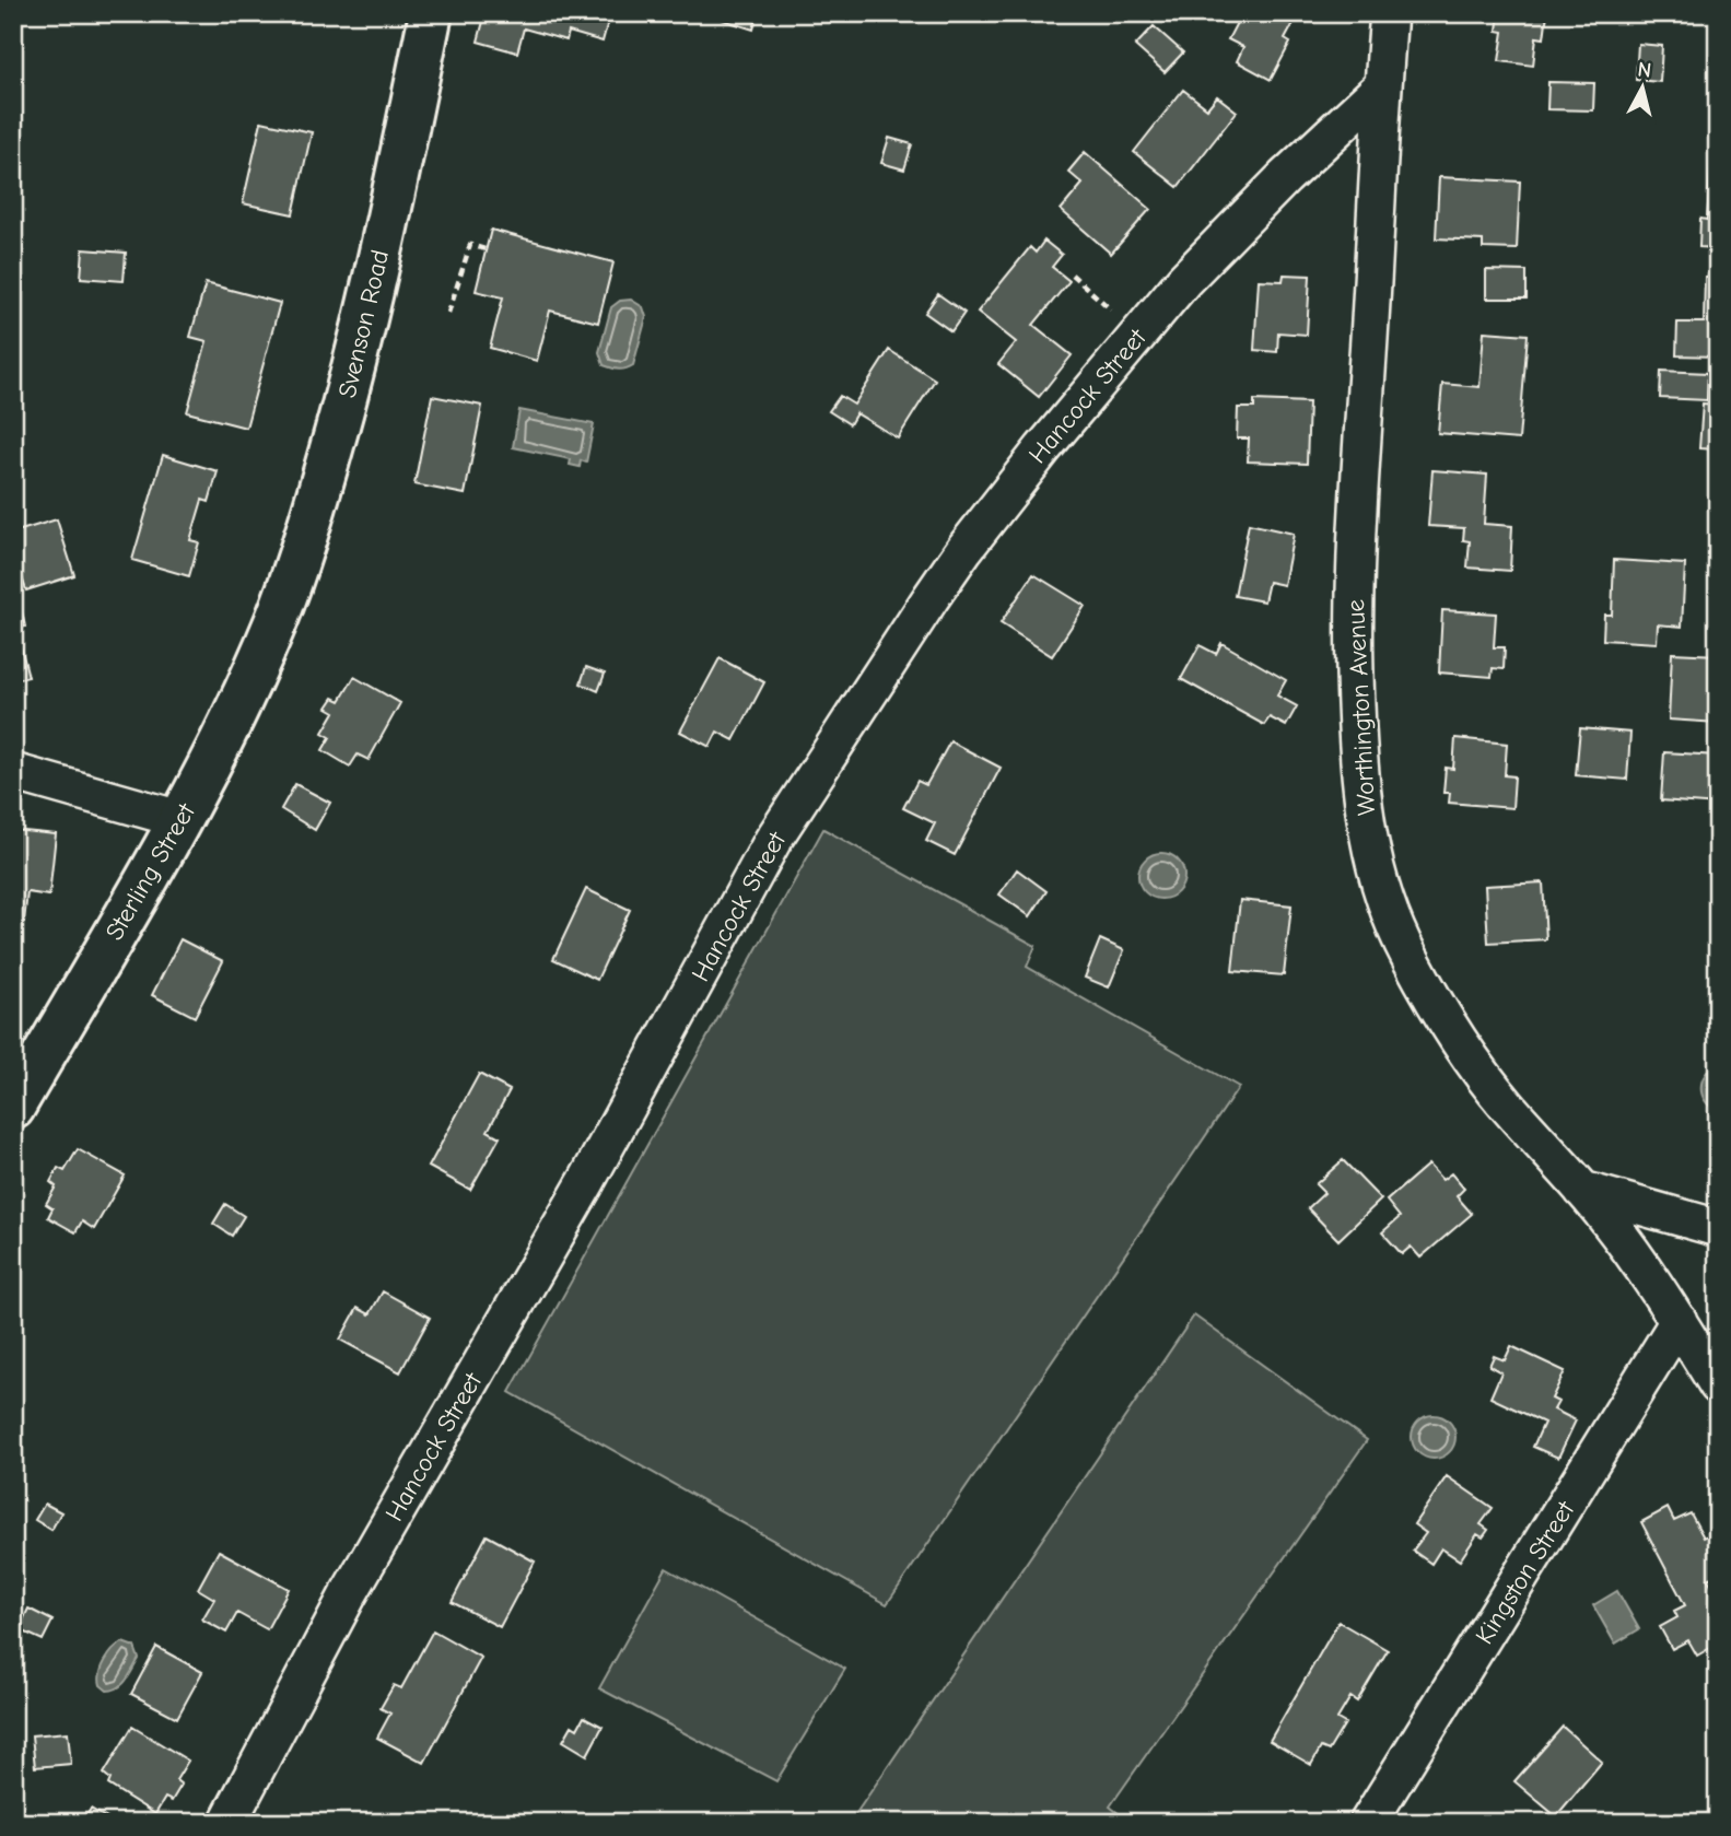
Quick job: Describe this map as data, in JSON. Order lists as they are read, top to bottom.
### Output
{
  "streets": {
    "street": [
      "Svenson Road",
      "Hancock Street",
      "Worthington Avenue",
      "Sterling Street",
      "Kingston Street"
    ]
  },
  "crossings": [
    ["Svenson Road", "Sterling Street"],
    ["Hancock Street", "Worthington Avenue"],
    ["Worthington Avenue", "Kingston Street"]
  ],
  "north": "top"
}
